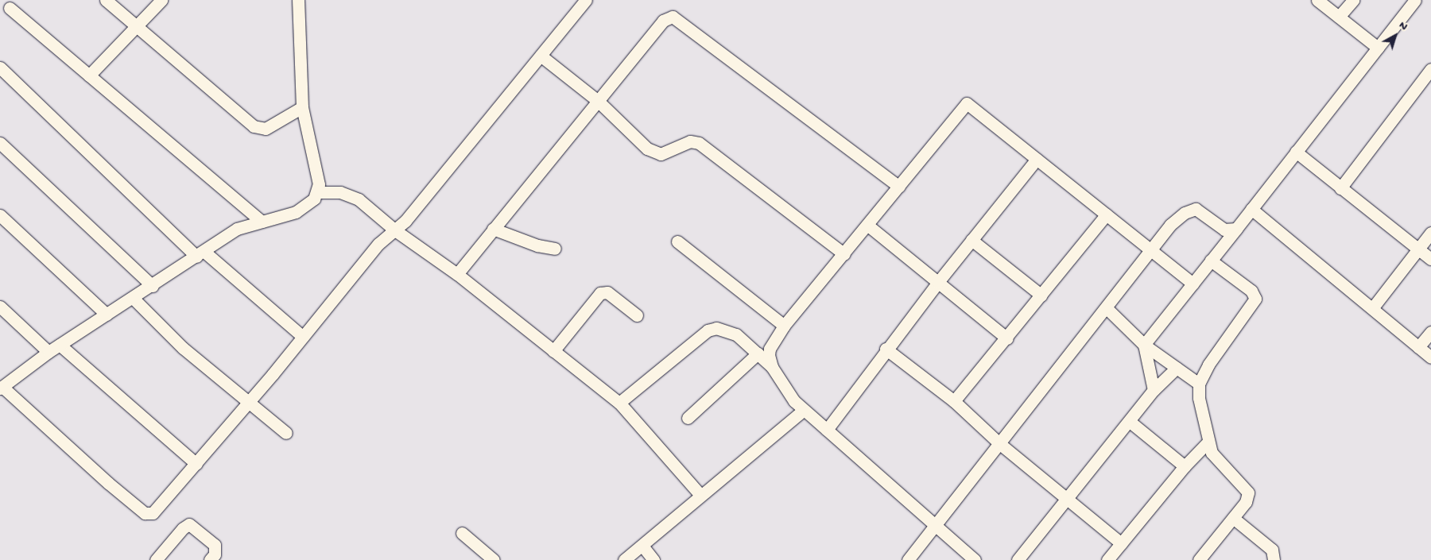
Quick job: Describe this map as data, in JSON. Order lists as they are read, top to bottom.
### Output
{
  "north": "top right"
}
